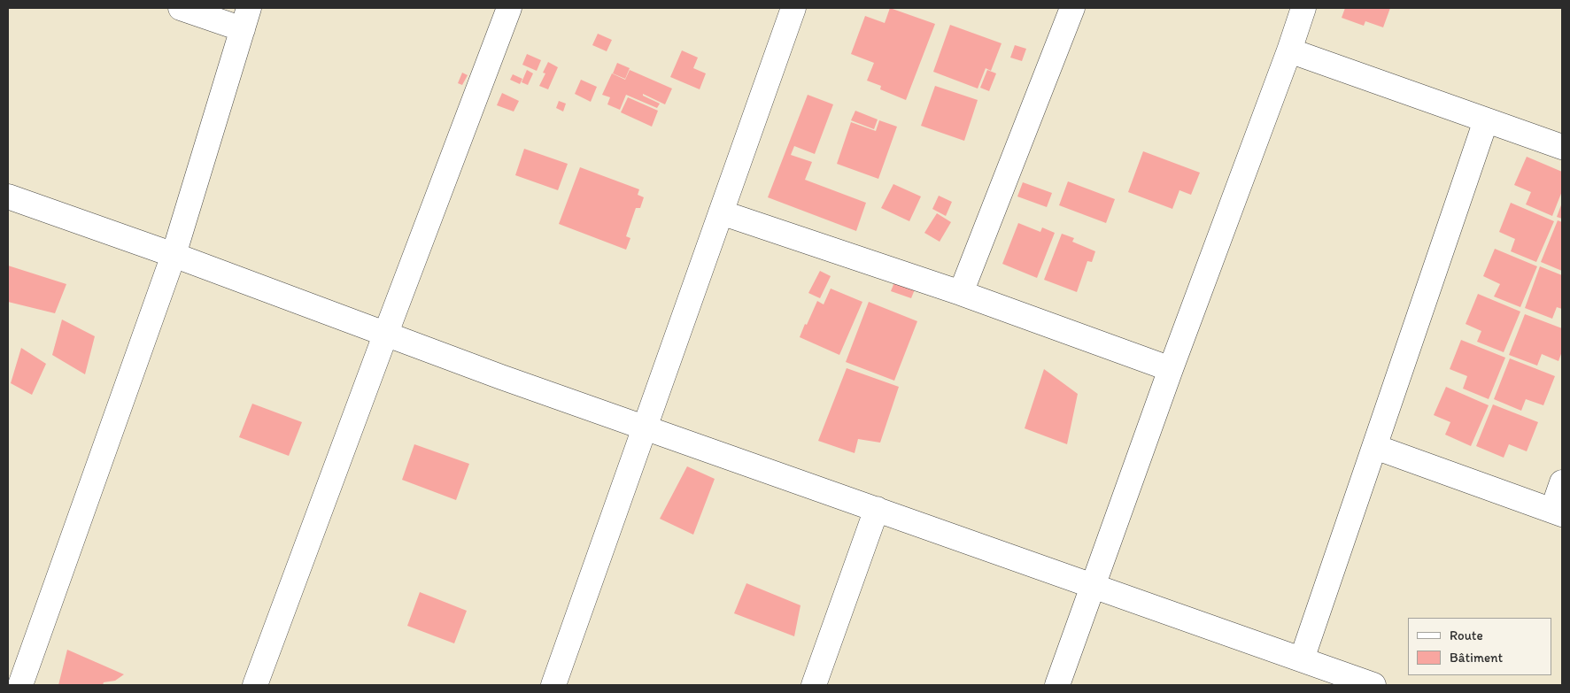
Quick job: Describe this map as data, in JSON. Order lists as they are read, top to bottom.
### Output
{
  "legend": ["Route", "Bâtiment"]
}
